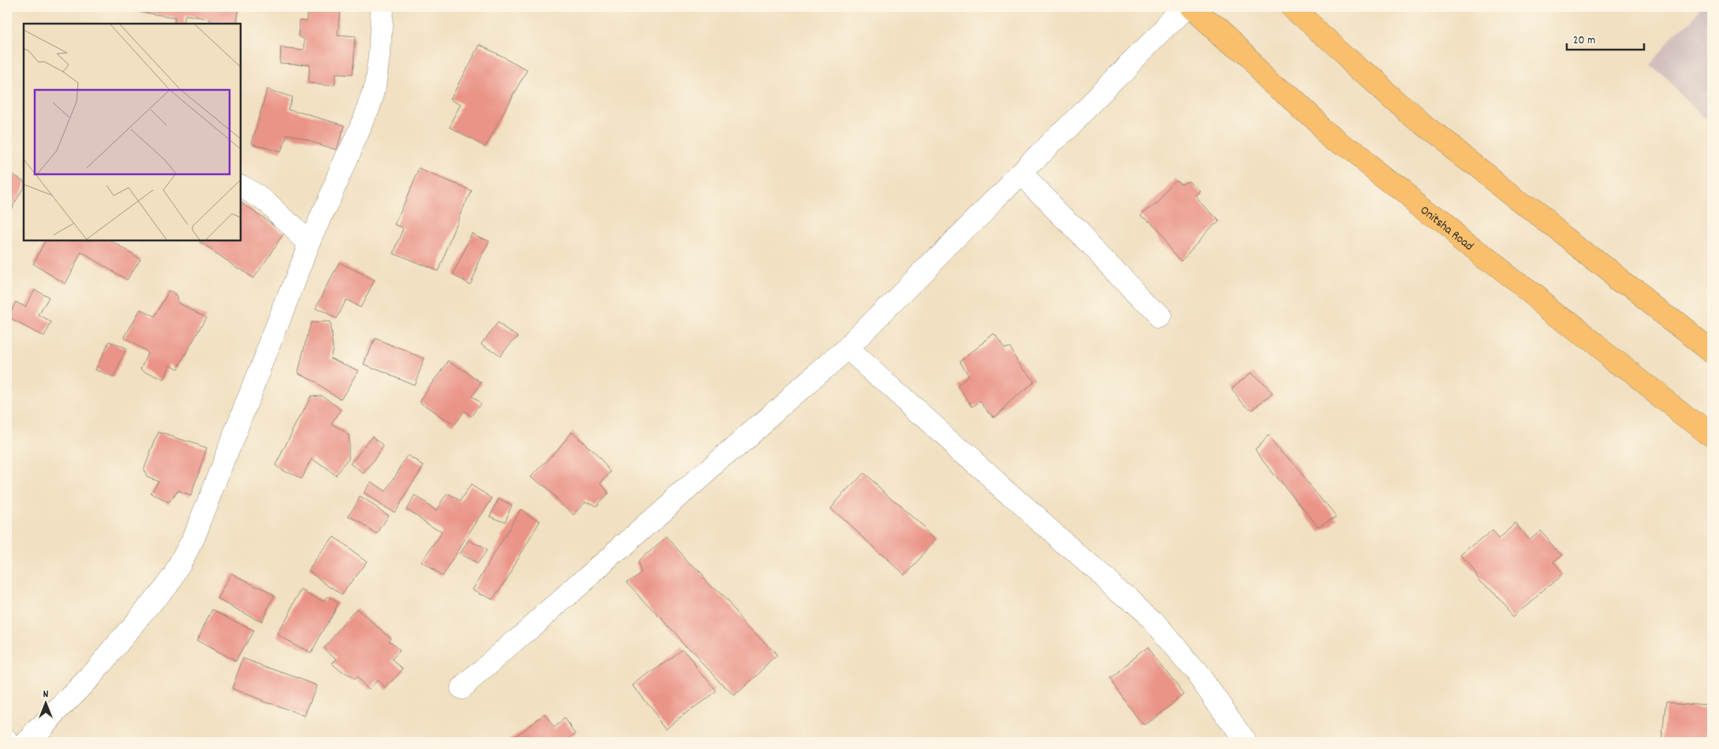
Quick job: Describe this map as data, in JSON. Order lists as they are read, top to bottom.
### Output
{
  "streets": {
    "main road": ["Onitsha Road"]
  },
  "scale_bar": "20 m",
  "north": "top"
}
